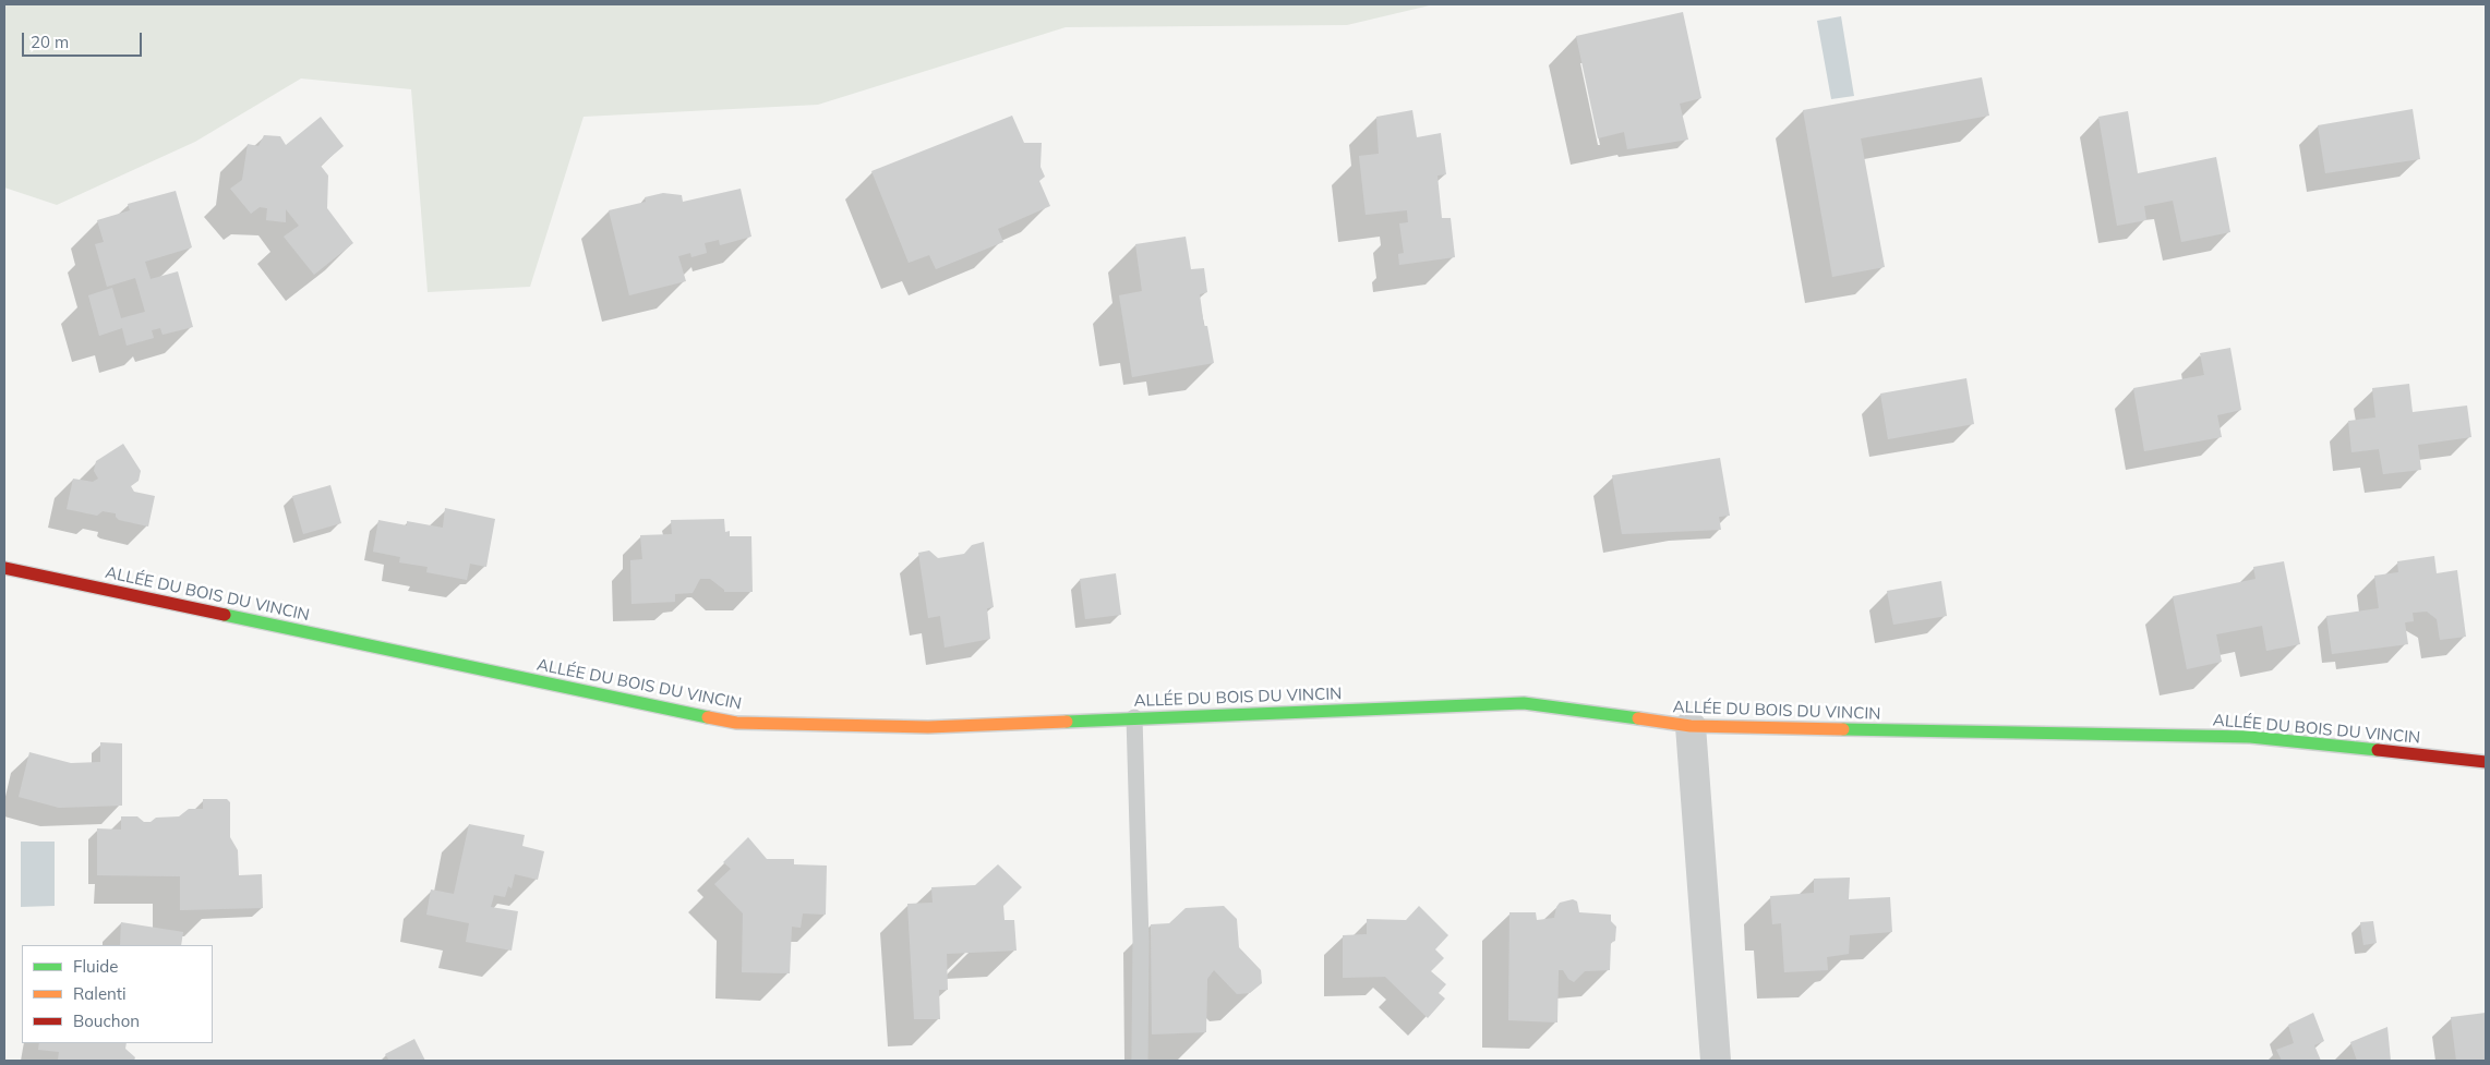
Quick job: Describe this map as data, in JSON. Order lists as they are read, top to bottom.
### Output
{
  "streets": {
    "street": ["ALLÉE DU BOIS DU VINCIN"]
  },
  "legend": ["Fluide", "Ralenti", "Bouchon"],
  "scale_bar": "20 m"
}
